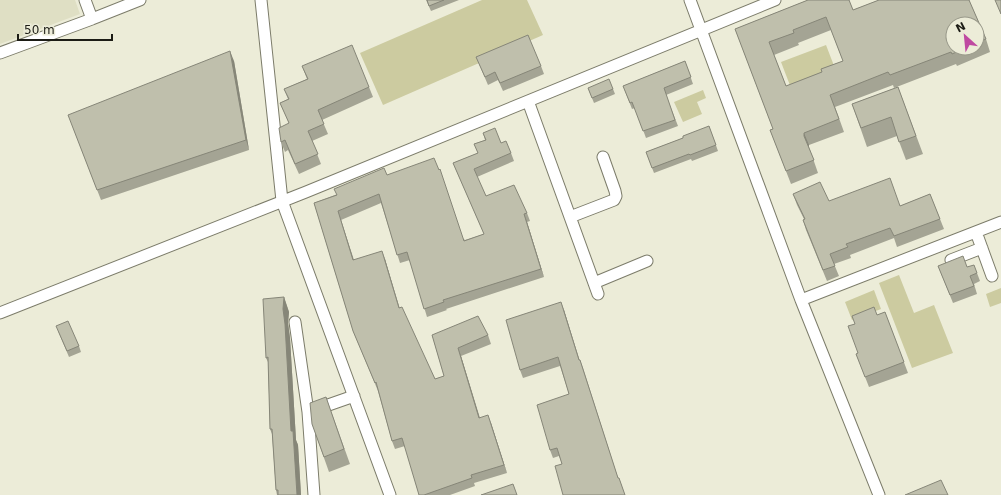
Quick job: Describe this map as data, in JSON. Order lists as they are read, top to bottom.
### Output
{
  "scale_bar": "50 m",
  "north": "top left"
}
